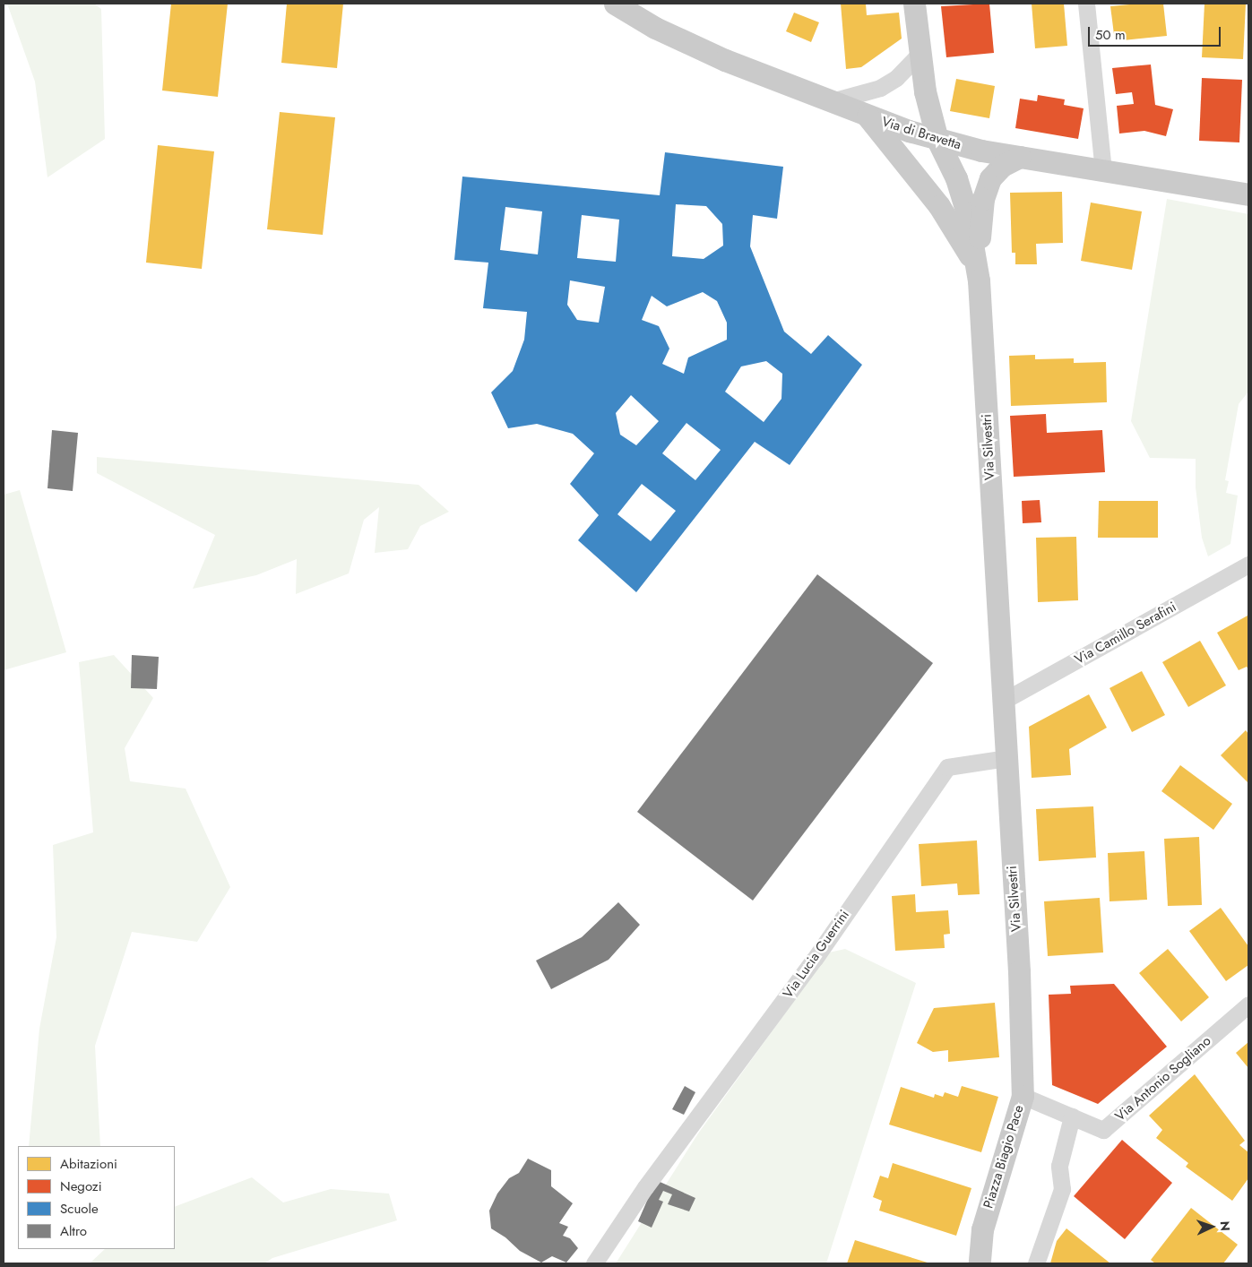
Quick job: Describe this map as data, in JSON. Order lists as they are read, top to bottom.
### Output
{
  "streets": {
    "main road": ["Via di Bravetta", "Via Silvestri", "Piazza Biagio Pace"],
    "street": ["Via Camillo Serafini", "Via Lucia Guerrini", "Via Antonio Sogliano"]
  },
  "crossings": [
    ["Via di Bravetta", "Via Silvestri"],
    ["Via Silvestri", "Via Camillo Serafini"],
    ["Via Silvestri", "Via Lucia Guerrini"],
    ["Via Silvestri", "Piazza Biagio Pace"],
    ["Via Antonio Sogliano", "Piazza Biagio Pace"]
  ],
  "legend": [
    "Abitazioni",
    "Negozi",
    "Scuole",
    "Altro"
  ],
  "scale_bar": "50 m",
  "north": "right"
}
